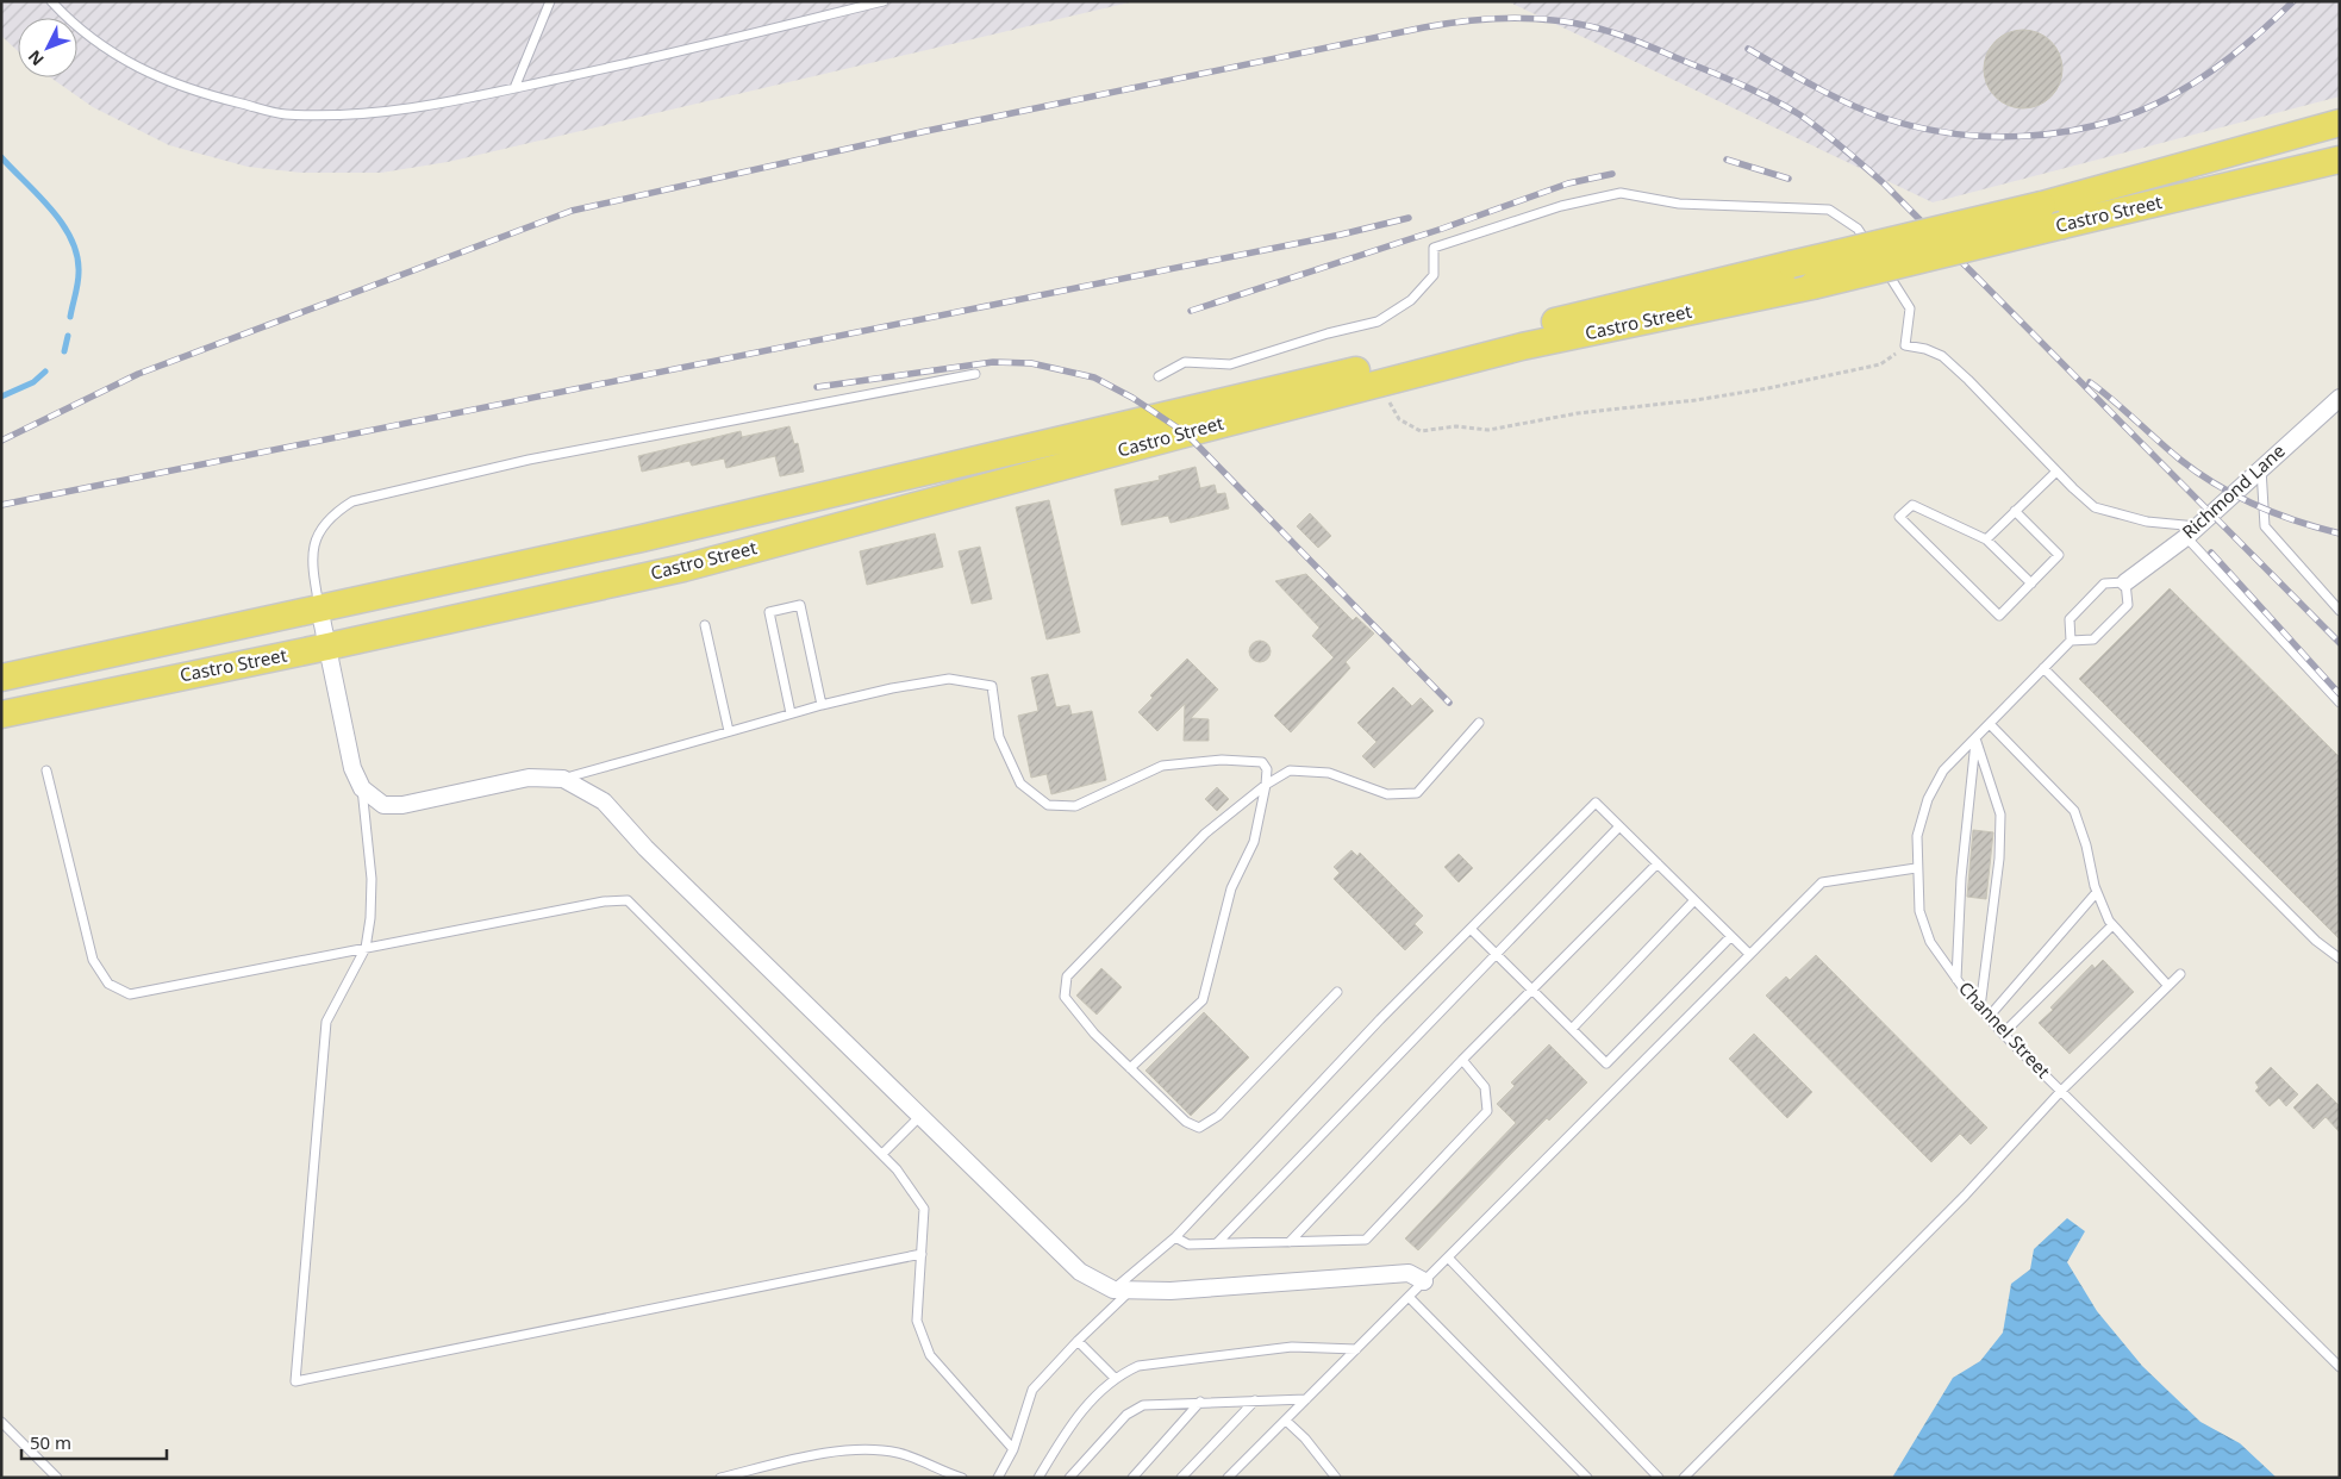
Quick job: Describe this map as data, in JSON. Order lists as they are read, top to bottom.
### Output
{
  "streets": {
    "main road": ["Castro Street"],
    "street": ["Richmond Lane"],
    "lane": ["Channel Street"]
  },
  "scale_bar": "50 m",
  "north": "bottom left"
}
